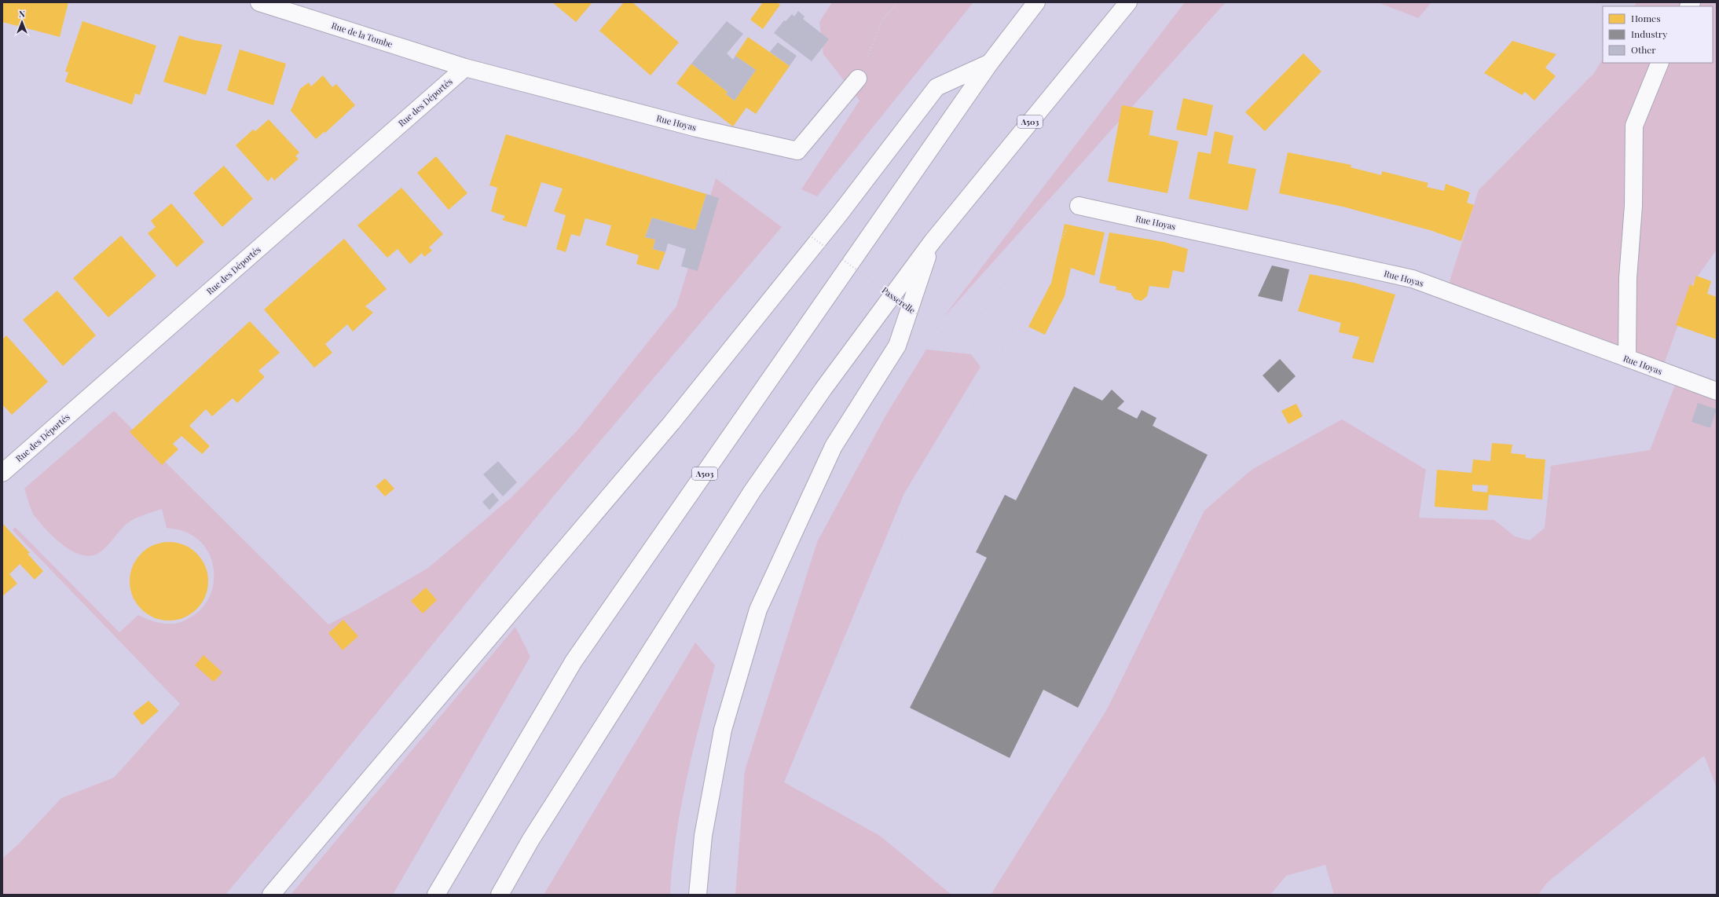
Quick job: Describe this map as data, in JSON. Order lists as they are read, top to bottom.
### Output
{
  "streets": {
    "main road": [
      "Rue de la Tombe",
      "Rue des Déportés",
      "A503",
      "Rue Hoyas"
    ],
    "path": ["Passerelle"]
  },
  "crossings": [
    ["Rue de la Tombe", "Rue des Déportés"],
    ["Rue de la Tombe", "Rue Hoyas"],
    ["Rue des Déportés", "Rue Hoyas"]
  ],
  "legend": ["Homes", "Industry", "Other"],
  "north": "top"
}
